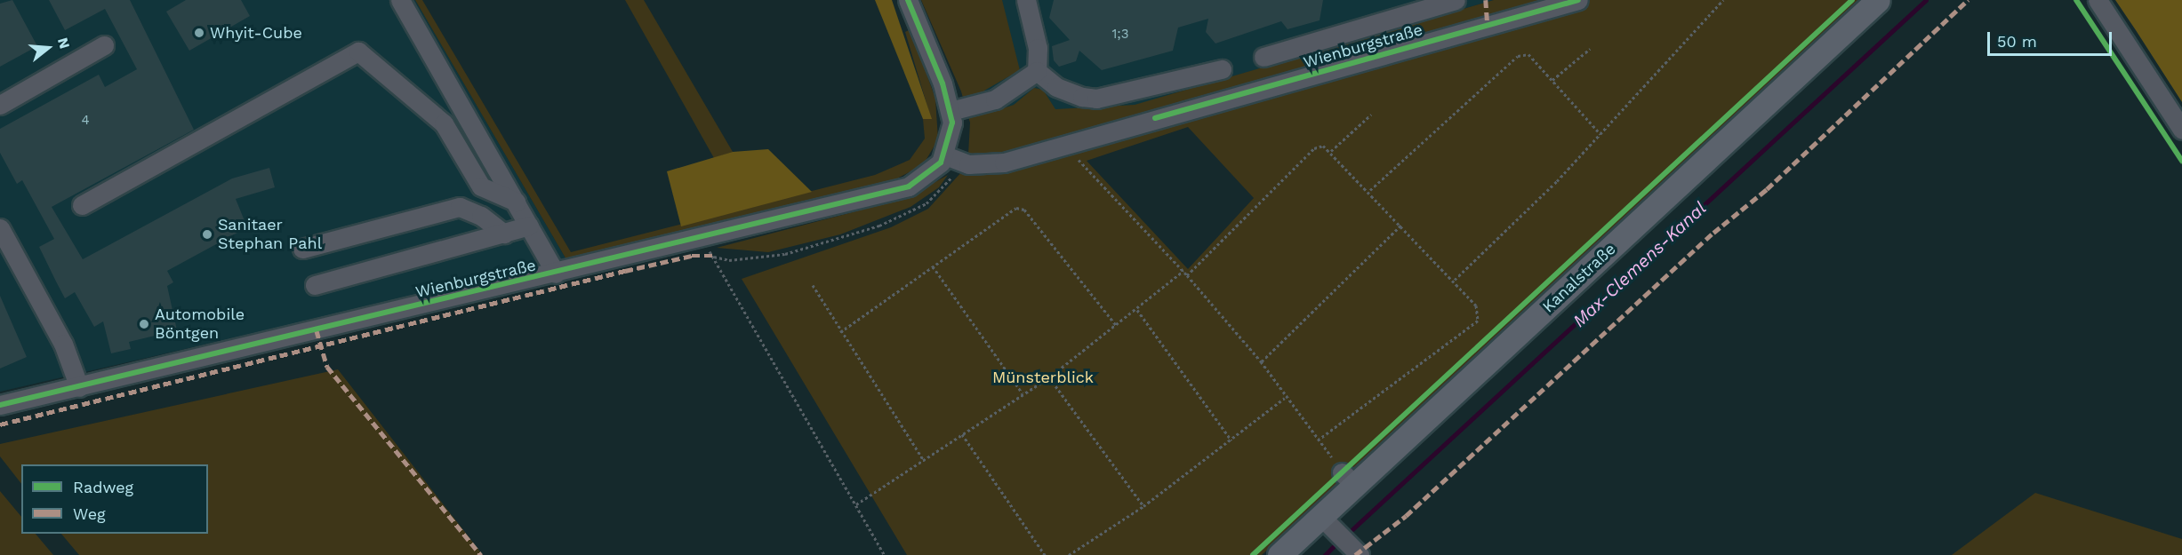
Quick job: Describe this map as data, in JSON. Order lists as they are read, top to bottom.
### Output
{
  "streets": {
    "main road": ["Kanalstraße"],
    "street": ["Wienburgstraße"]
  },
  "water": ["Max-Clemens-Kanal"],
  "parks": ["Münsterblick"],
  "places": ["Whyit-Cube", "Sanitaer Stephan Pahl", "Automobile Böntgen"],
  "house_numbers": ["1;3", "4"],
  "legend": ["Radweg", "Weg"],
  "scale_bar": "50 m",
  "north": "right"
}
